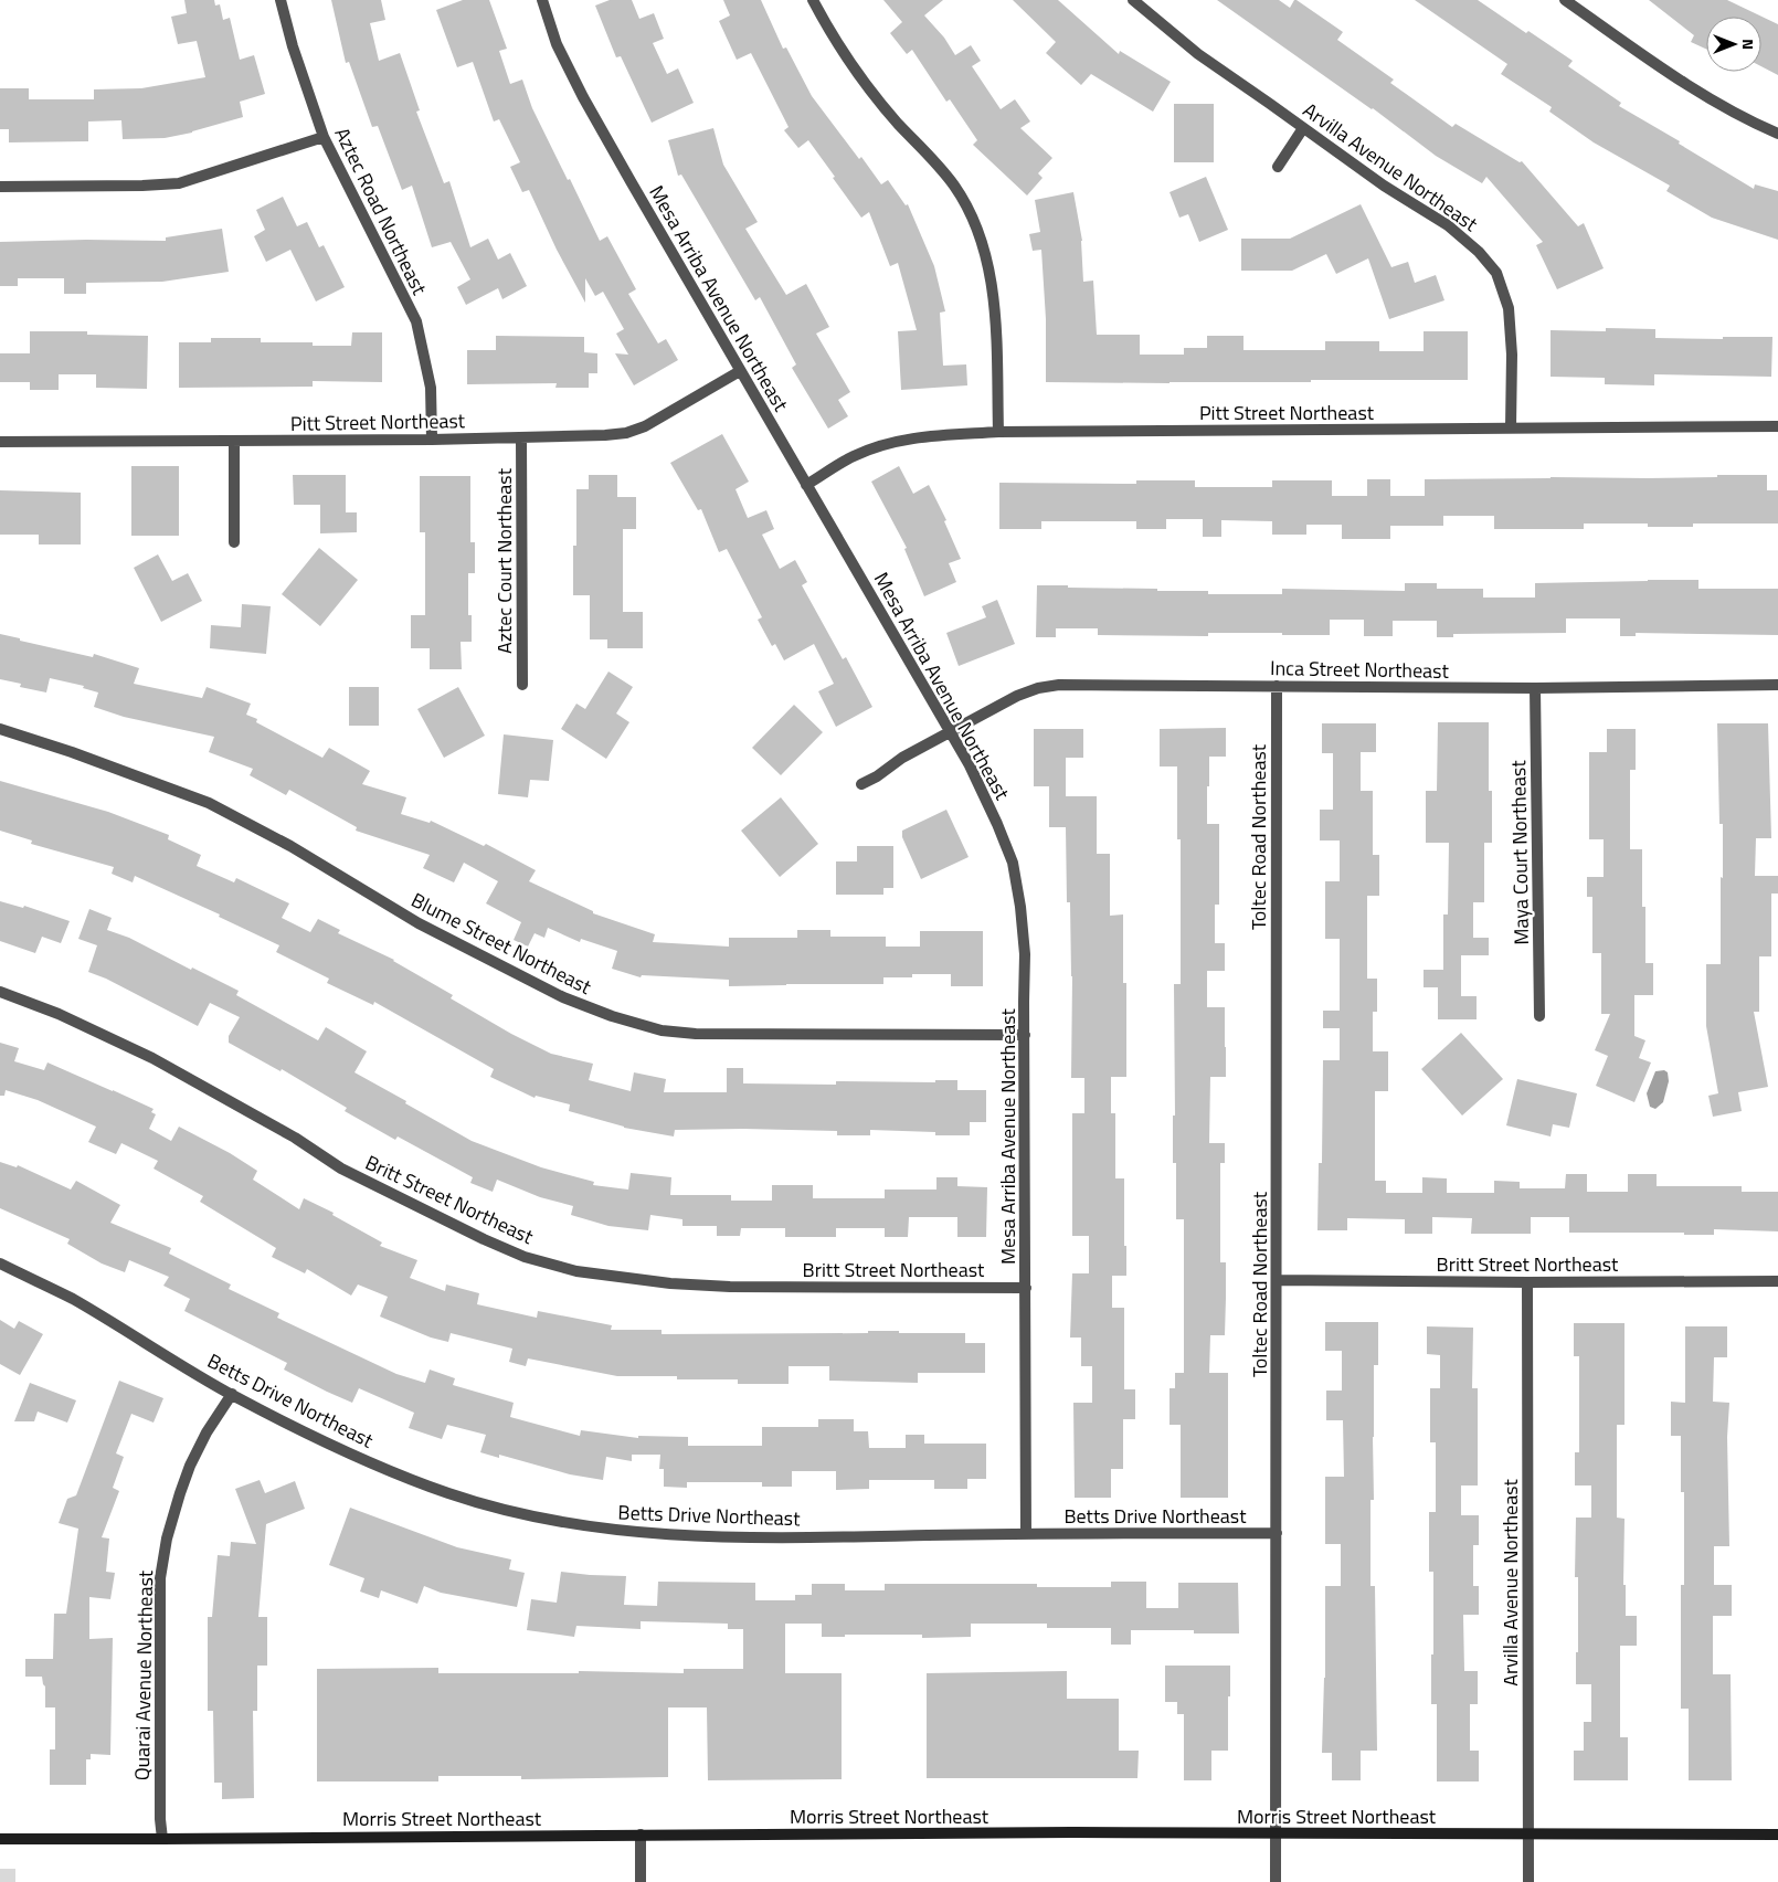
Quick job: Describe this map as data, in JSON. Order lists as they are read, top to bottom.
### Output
{
  "streets": {
    "street": [
      "Arvilla Avenue Northeast",
      "Aztec Road Northeast",
      "Mesa Arriba Avenue Northeast",
      "Pitt Street Northeast",
      "Aztec Court Northeast",
      "Inca Street Northeast",
      "Toltec Road Northeast",
      "Maya Court Northeast",
      "Blume Street Northeast",
      "Britt Street Northeast",
      "Betts Drive Northeast",
      "Quarai Avenue Northeast",
      "Morris Street Northeast"
    ]
  },
  "crossings": [
    ["Arvilla Avenue Northeast", "Pitt Street Northeast"],
    ["Arvilla Avenue Northeast", "Britt Street Northeast"],
    ["Arvilla Avenue Northeast", "Morris Street Northeast"],
    ["Aztec Road Northeast", "Pitt Street Northeast"],
    ["Mesa Arriba Avenue Northeast", "Pitt Street Northeast"],
    ["Mesa Arriba Avenue Northeast", "Inca Street Northeast"],
    ["Mesa Arriba Avenue Northeast", "Blume Street Northeast"],
    ["Mesa Arriba Avenue Northeast", "Britt Street Northeast"],
    ["Mesa Arriba Avenue Northeast", "Betts Drive Northeast"],
    ["Pitt Street Northeast", "Aztec Court Northeast"],
    ["Inca Street Northeast", "Toltec Road Northeast"],
    ["Inca Street Northeast", "Maya Court Northeast"],
    ["Toltec Road Northeast", "Britt Street Northeast"],
    ["Toltec Road Northeast", "Betts Drive Northeast"],
    ["Toltec Road Northeast", "Morris Street Northeast"],
    ["Betts Drive Northeast", "Quarai Avenue Northeast"],
    ["Quarai Avenue Northeast", "Morris Street Northeast"]
  ],
  "north": "right"
}
